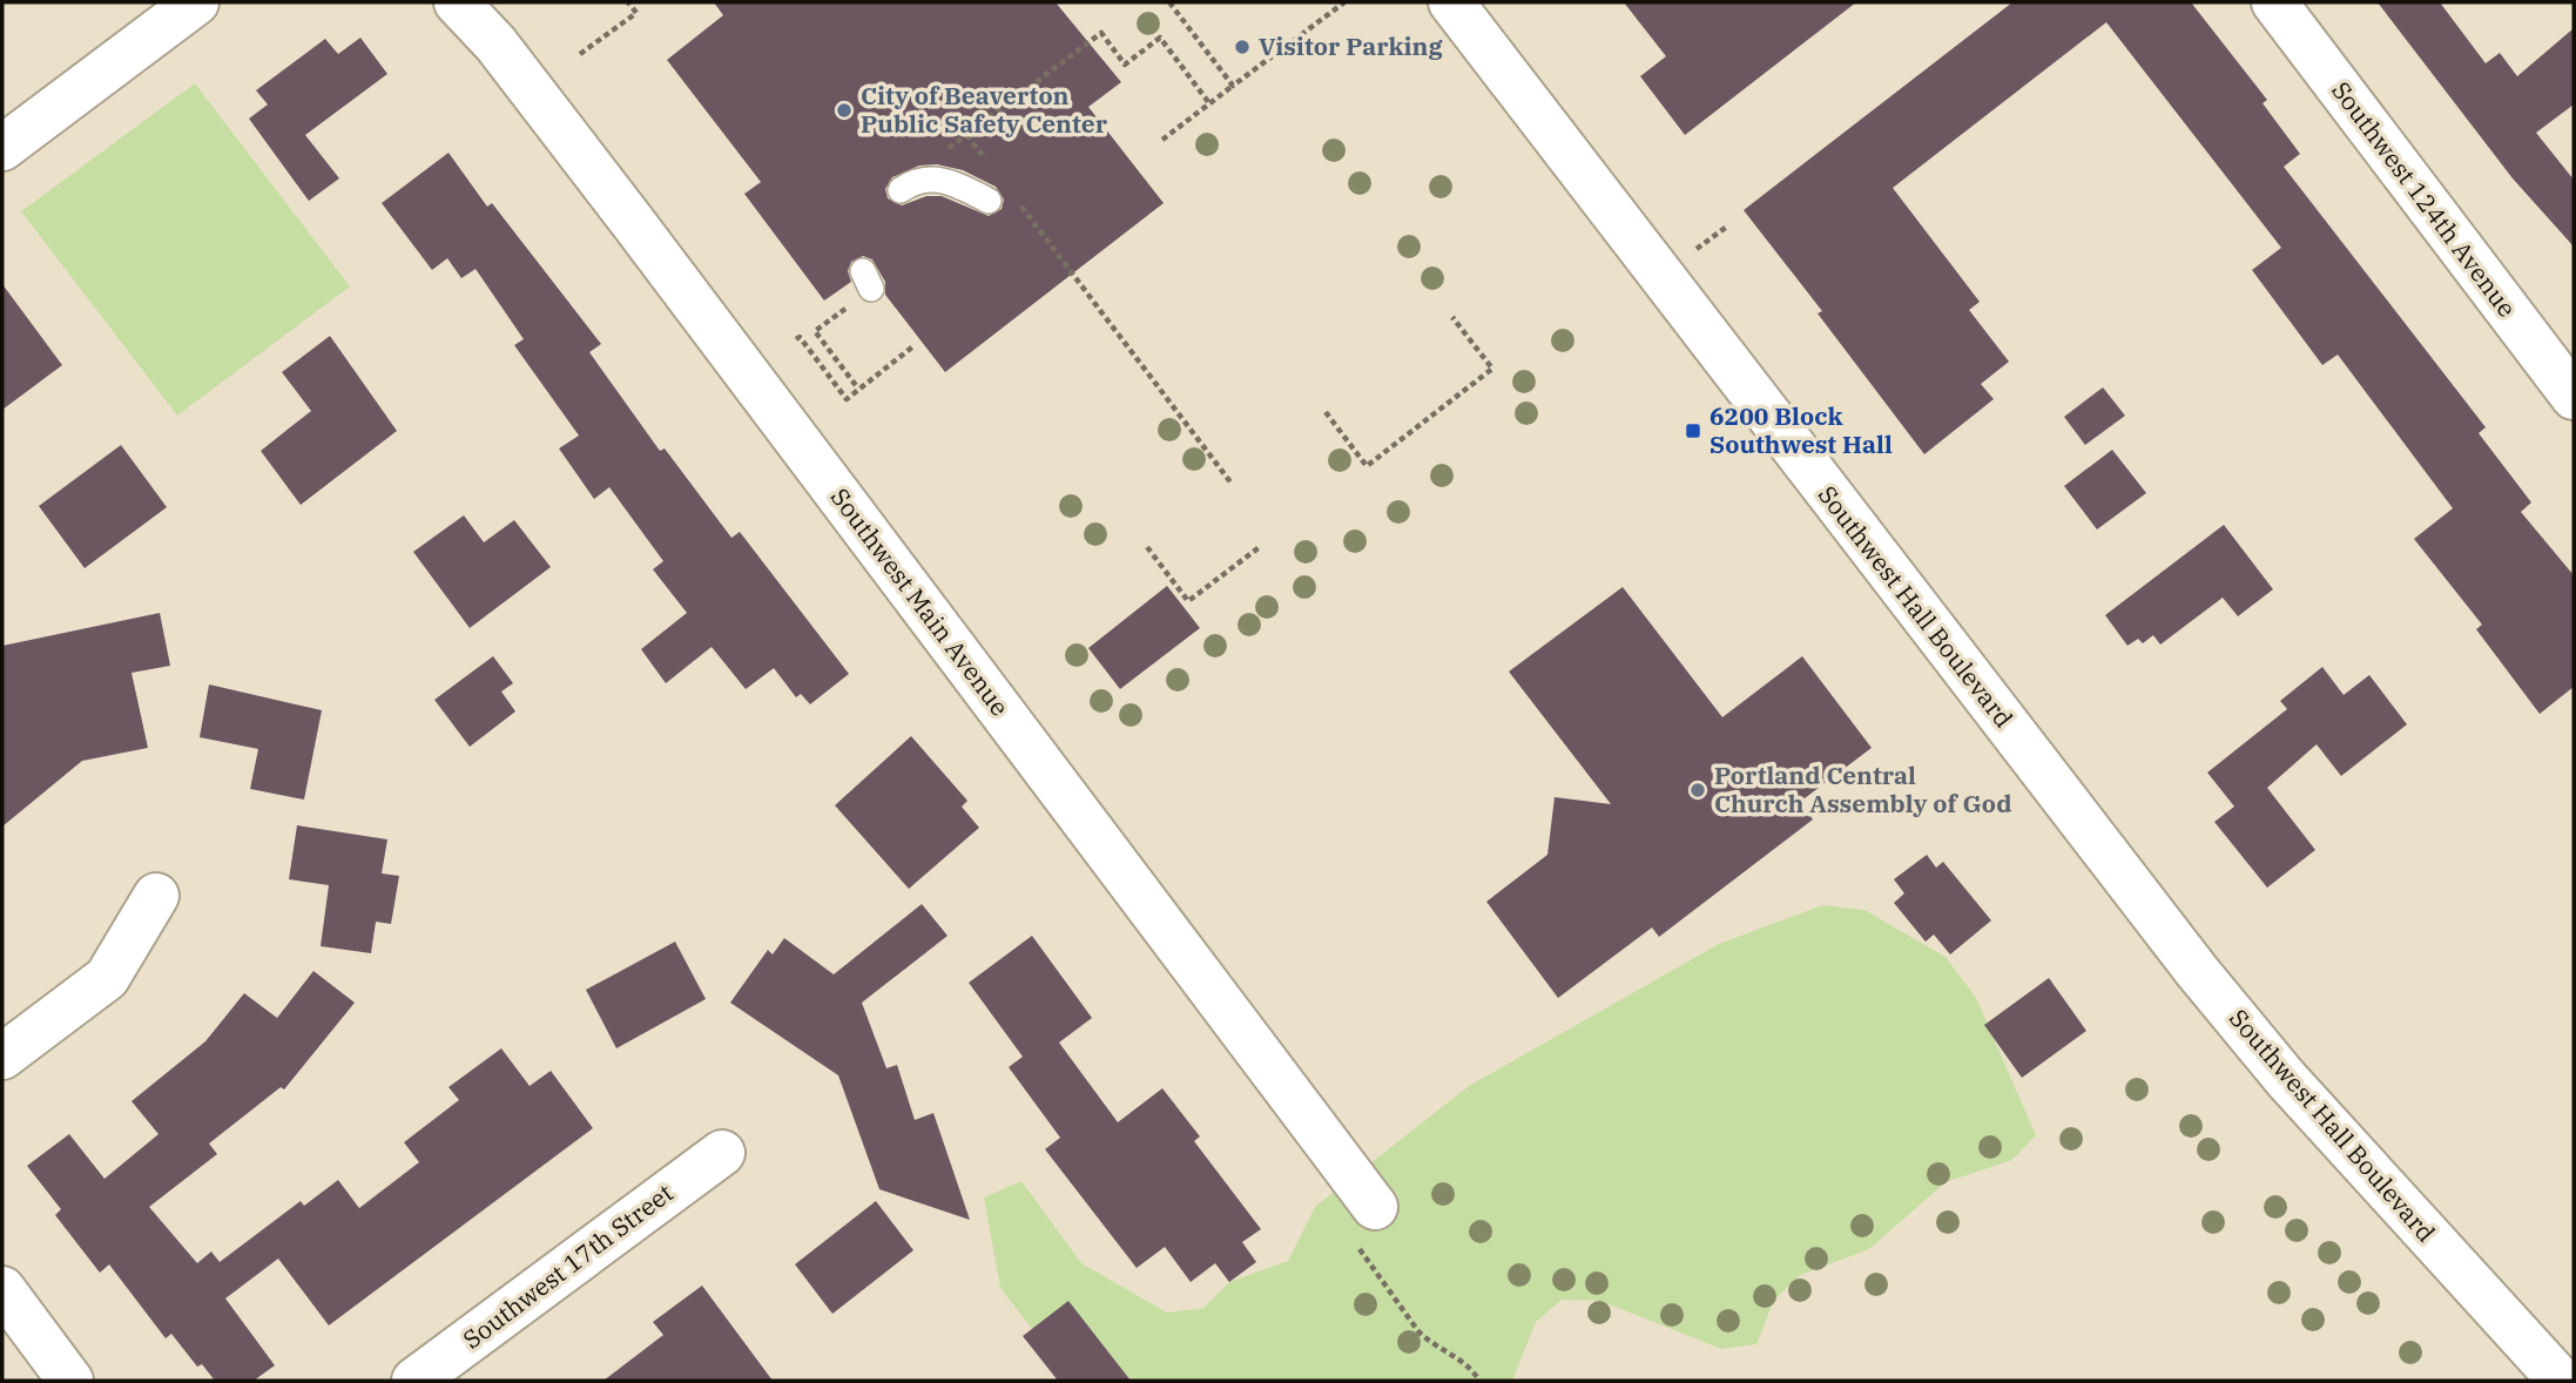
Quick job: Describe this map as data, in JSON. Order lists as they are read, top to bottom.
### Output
{
  "streets": {
    "street": [
      "Southwest 124th Avenue",
      "Southwest Main Avenue",
      "Southwest Hall Boulevard",
      "Southwest 17th Street"
    ]
  },
  "places": {
    "other": ["Visitor Parking", "City of Beaverton Public Safety Center", "Portland Central Church Assembly of God"],
    "transit": ["6200 Block Southwest Hall"]
  }
}
